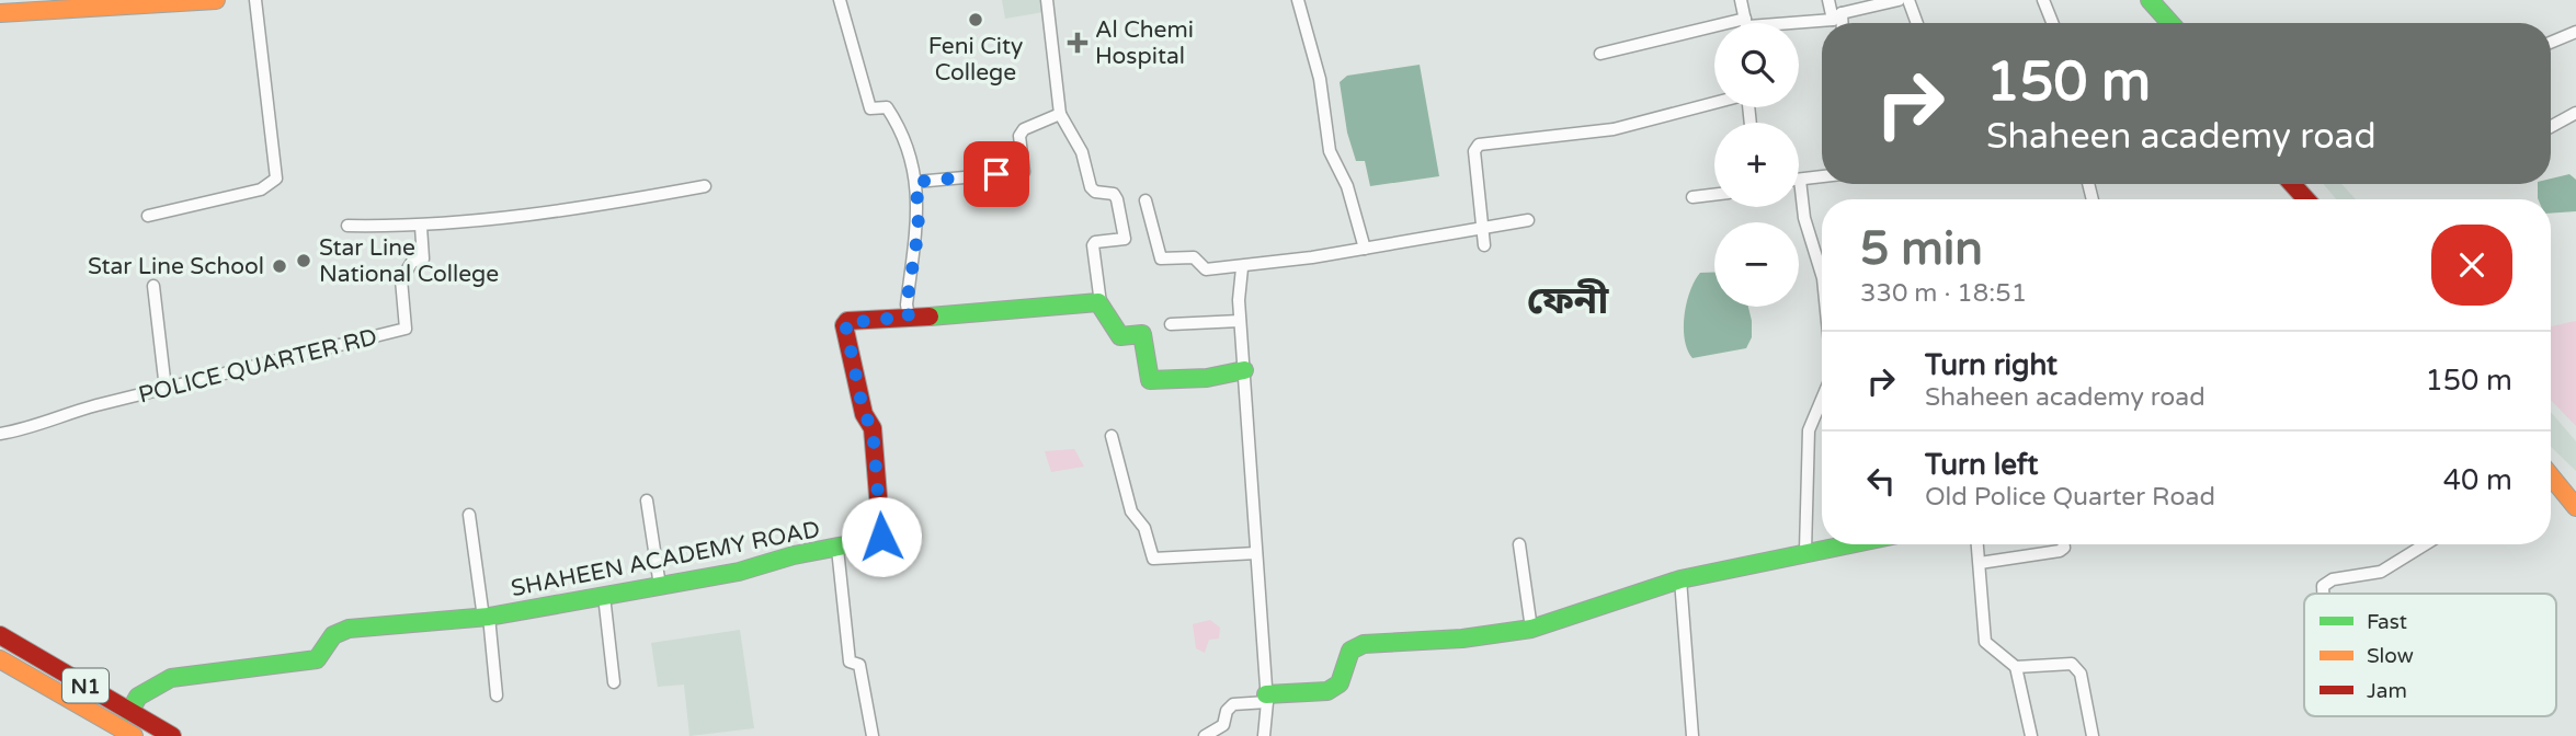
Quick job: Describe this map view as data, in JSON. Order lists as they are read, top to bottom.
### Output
{
  "streets": {
    "main road": ["SHAHEEN ACADEMY ROAD", "N1"],
    "street": ["POLICE QUARTER RD"]
  },
  "crossings": [
    ["SHAHEEN ACADEMY ROAD", "N1"]
  ],
  "districts": ["ফেনী"],
  "places": {
    "other": ["Feni City College", "Star Line National College", "Star Line School"],
    "health": ["Al Chemi Hospital"]
  },
  "legend": ["Fast", "Slow", "Jam"],
  "page": {
    "map_buttons": ["+", "−"],
    "turn": ["150 m", "Shaheen academy road"],
    "heading": ["5 min", "330 m · 18:51"],
    "list": [
      {
        "name": "Turn right",
        "note": "Shaheen academy road",
        "value": "150 m"
      },
      {
        "name": "Turn left",
        "note": "Old Police Quarter Road",
        "value": "40 m"
      }
    ]
  }
}
